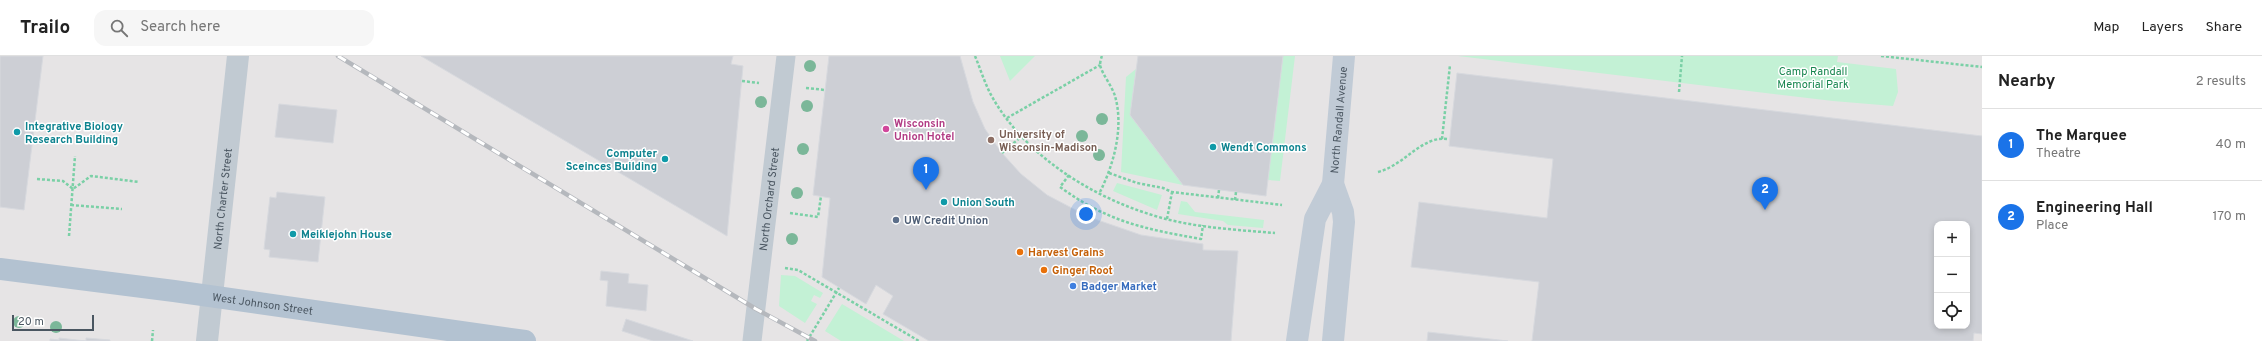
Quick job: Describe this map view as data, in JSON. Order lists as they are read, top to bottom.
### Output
{
  "streets": {
    "main road": ["North Randall Avenue", "West Johnson Street"],
    "street": ["North Charter Street", "North Orchard Street"]
  },
  "crossings": [
    ["North Charter Street", "West Johnson Street"]
  ],
  "parks": ["Camp Randall Memorial Park"],
  "places": [
    "Wisconsin Union Hotel",
    "Integrative Biology Research Building",
    "University of Wisconsin-Madison",
    "Wendt Commons",
    "Computer Sceinces Building",
    "Union South",
    "UW Credit Union",
    "Meiklejohn House",
    "Harvest Grains",
    "Ginger Root",
    "Badger Market"
  ],
  "scale_bar": "20 m",
  "page": {
    "header": "Trailo",
    "search": "Search here",
    "nav": ["Map", "Layers", "Share"],
    "heading": ["Nearby", "2 results"],
    "list": [
      {
        "mark": "1",
        "name": "The Marquee",
        "note": "Theatre",
        "value": "40 m"
      },
      {
        "mark": "2",
        "name": "Engineering Hall",
        "note": "Place",
        "value": "170 m"
      }
    ],
    "pins": ["1", "2"],
    "map_buttons": ["+", "−"],
    "scale": "20 m"
  }
}
